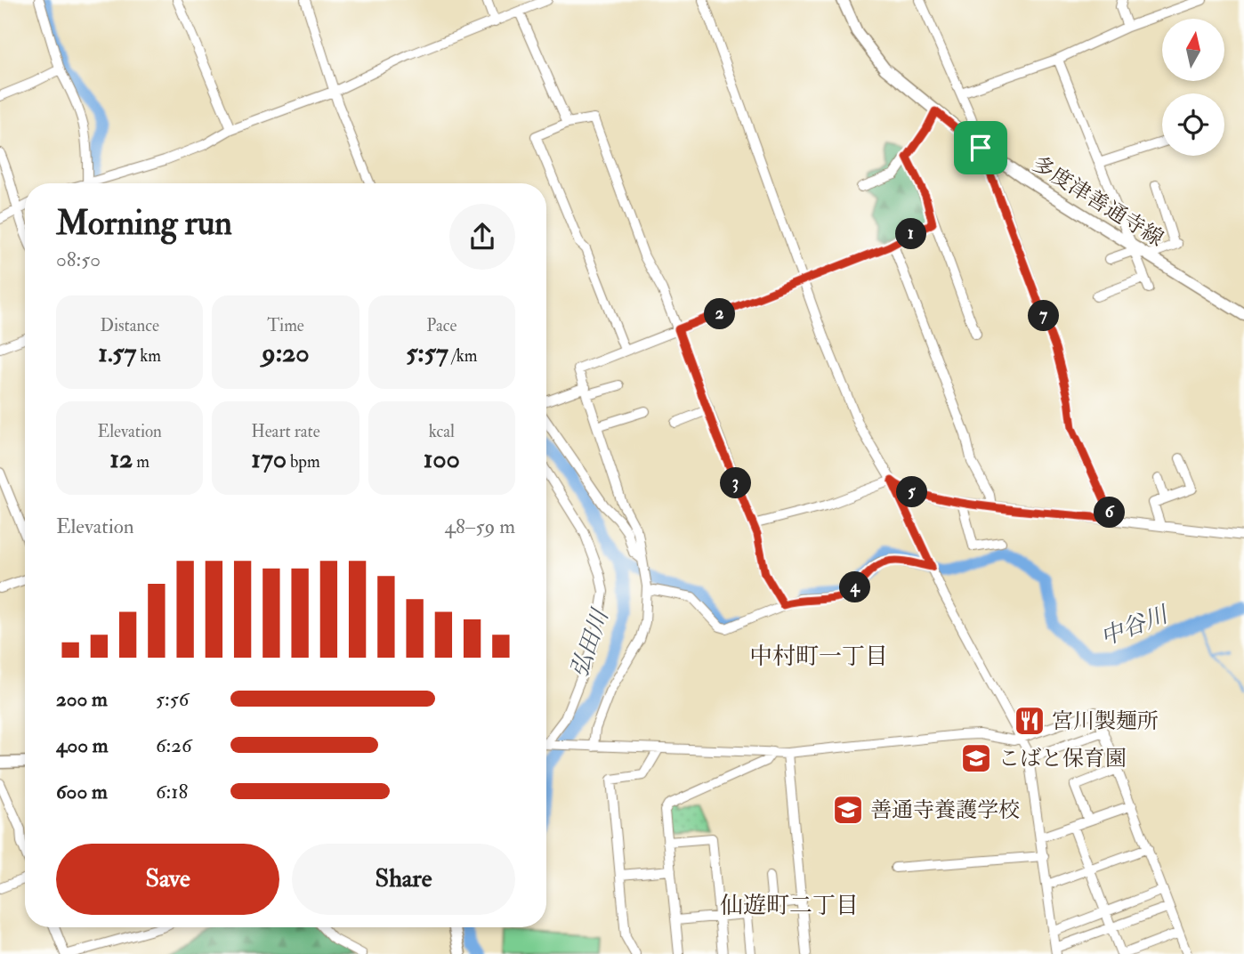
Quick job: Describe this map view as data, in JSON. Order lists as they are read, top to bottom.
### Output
{
  "streets": {
    "main road": ["多度津善通寺線"]
  },
  "districts": ["中村町一丁目", "仙遊町二丁目"],
  "water": ["中谷川", "弘田川"],
  "places": {
    "restaurant": ["宮川製麺所"],
    "school or university": ["こばと保育園", "善通寺養護学校"]
  },
  "north": "top",
  "page": {
    "heading": ["Morning run", "08:50"],
    "pins": [
      "1",
      "2",
      "7",
      "3",
      "5",
      "6",
      "4"
    ],
    "stats": [
      ["Distance", "1.57 km"],
      ["Time", "9:20"],
      ["Pace", "5:57 /km"],
      ["Elevation", "12 m"],
      ["Heart rate", "170 bpm"],
      ["kcal", "100"]
    ],
    "chart": ["Elevation", "48–59 m"],
    "list": [
      {
        "name": "200 m",
        "note": "5:56"
      },
      {
        "name": "400 m",
        "note": "6:26"
      },
      {
        "name": "600 m",
        "note": "6:18"
      }
    ],
    "buttons": ["Save", "Share"]
  }
}
